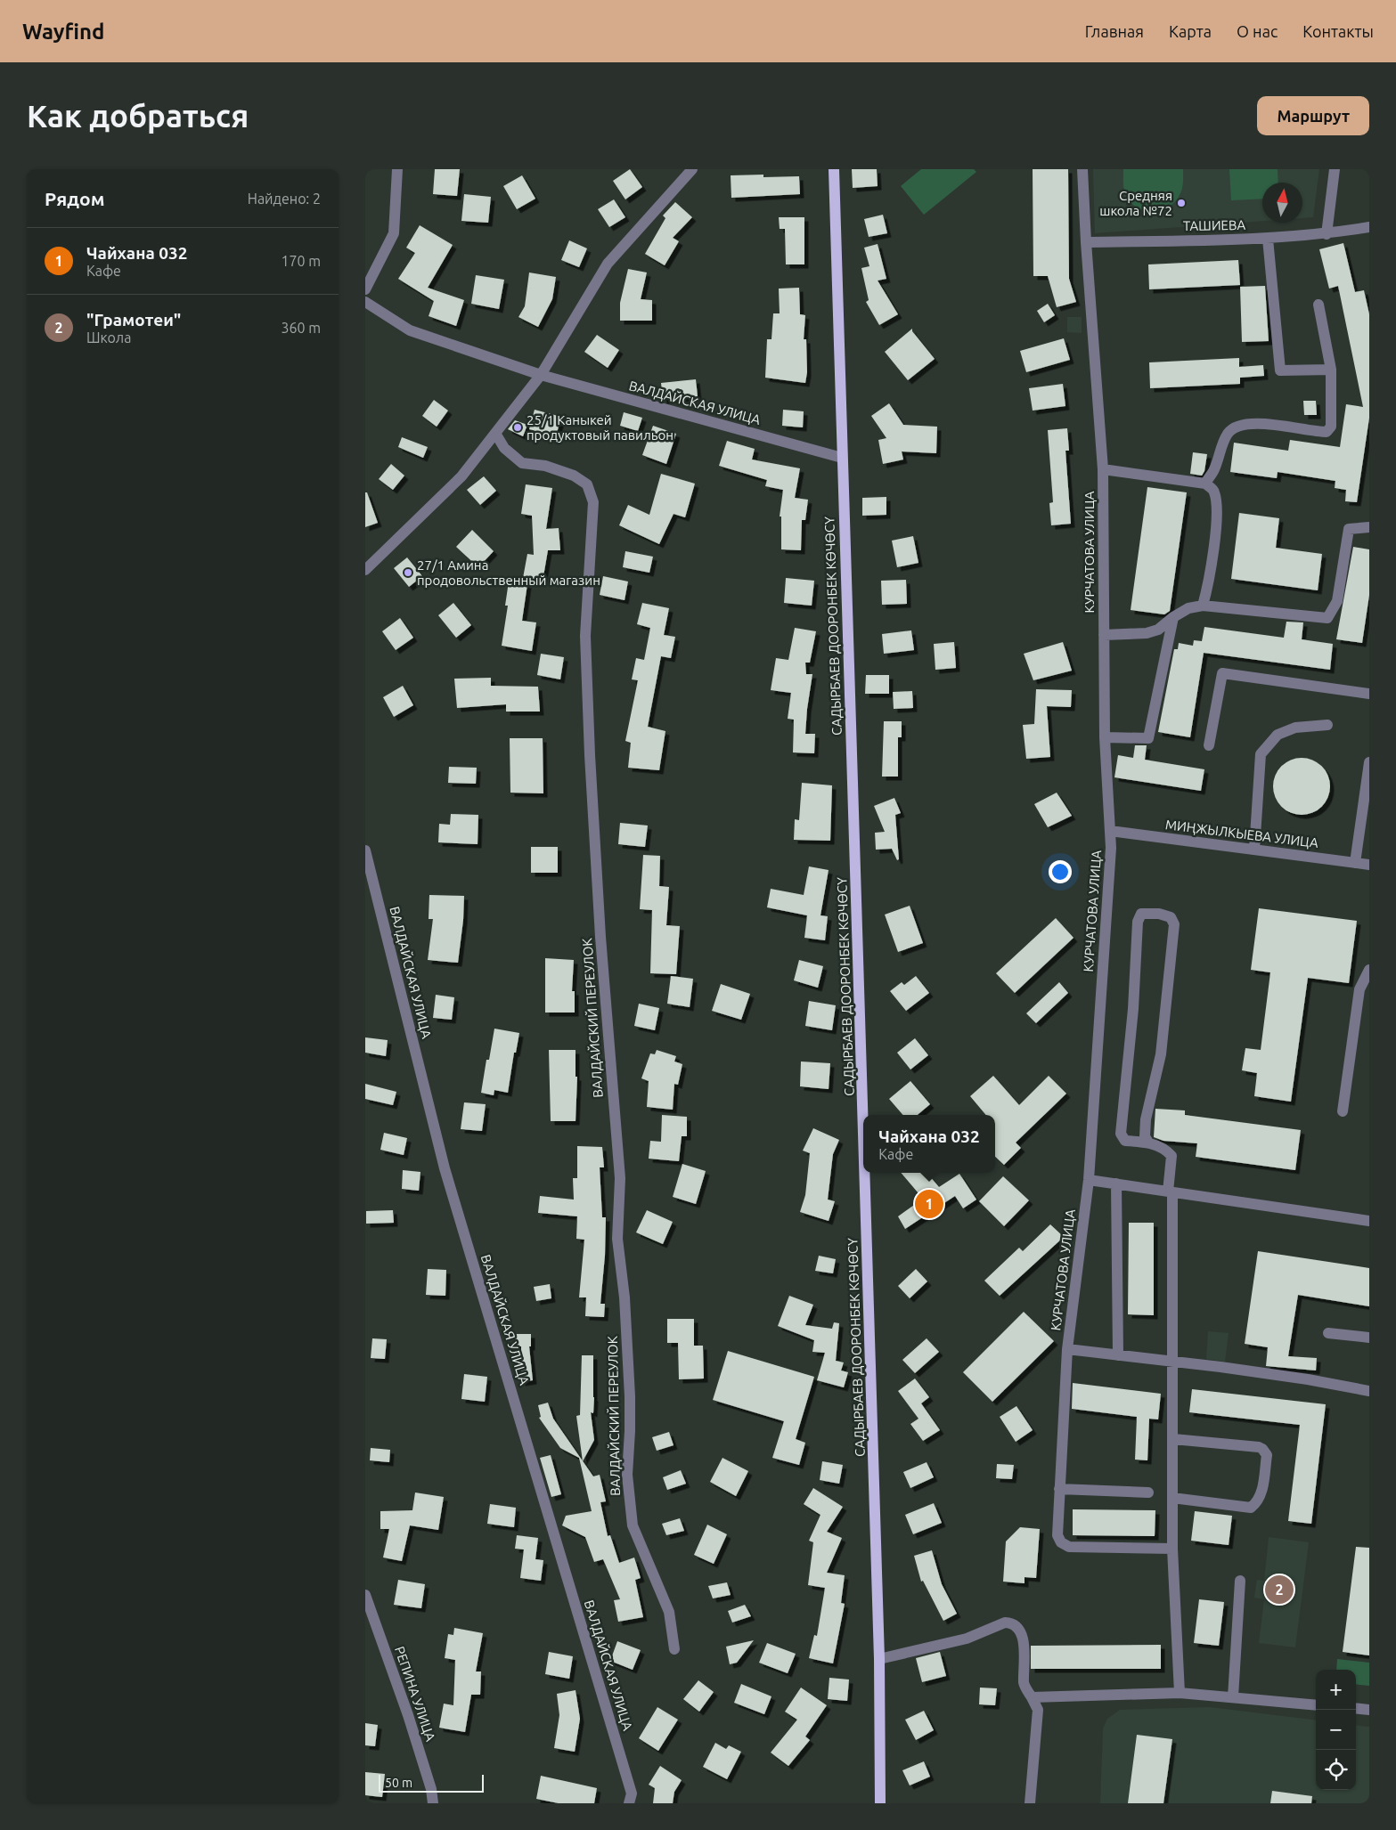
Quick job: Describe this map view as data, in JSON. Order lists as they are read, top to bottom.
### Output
{
  "streets": {
    "main road": ["САДЫРБАЕВ ДООРОНБЕК КӨЧӨСҮ"],
    "street": [
      "ТАШИЕВА",
      "ВАЛДАЙСКАЯ УЛИЦА",
      "КУРЧАТОВА УЛИЦА",
      "МИҢЖЫЛКЫЕВА УЛИЦА",
      "ВАЛДАЙСКИЙ ПЕРЕУЛОК",
      "РЕПИНА УЛИЦА"
    ]
  },
  "crossings": [
    ["ТАШИЕВА", "КУРЧАТОВА УЛИЦА"],
    ["ВАЛДАЙСКАЯ УЛИЦА", "САДЫРБАЕВ ДООРОНБЕК КӨЧӨСҮ"],
    ["КУРЧАТОВА УЛИЦА", "МИҢЖЫЛКЫЕВА УЛИЦА"]
  ],
  "places": ["Средняя школа №72", "25/1 Каныкей продуктовый павильон", "27/1 Амина продовольственный магазин"],
  "scale_bar": "50 m",
  "north": "top",
  "page": {
    "header": "Wayfind",
    "nav": [
      "Главная",
      "Карта",
      "О нас",
      "Контакты"
    ],
    "buttons": "Маршрут",
    "title": "Как добраться",
    "heading": ["Рядом", "Найдено: 2"],
    "list": [
      {
        "mark": "1",
        "name": "Чайхана 032",
        "note": "Кафе",
        "value": "170 m"
      },
      {
        "mark": "2",
        "name": "\"Грамотеи\"",
        "note": "Школа",
        "value": "360 m"
      }
    ],
    "popup": ["Чайхана 032", "Кафе"],
    "pins": ["1", "2"],
    "map_buttons": ["+", "−"],
    "scale": "50 m"
  }
}
